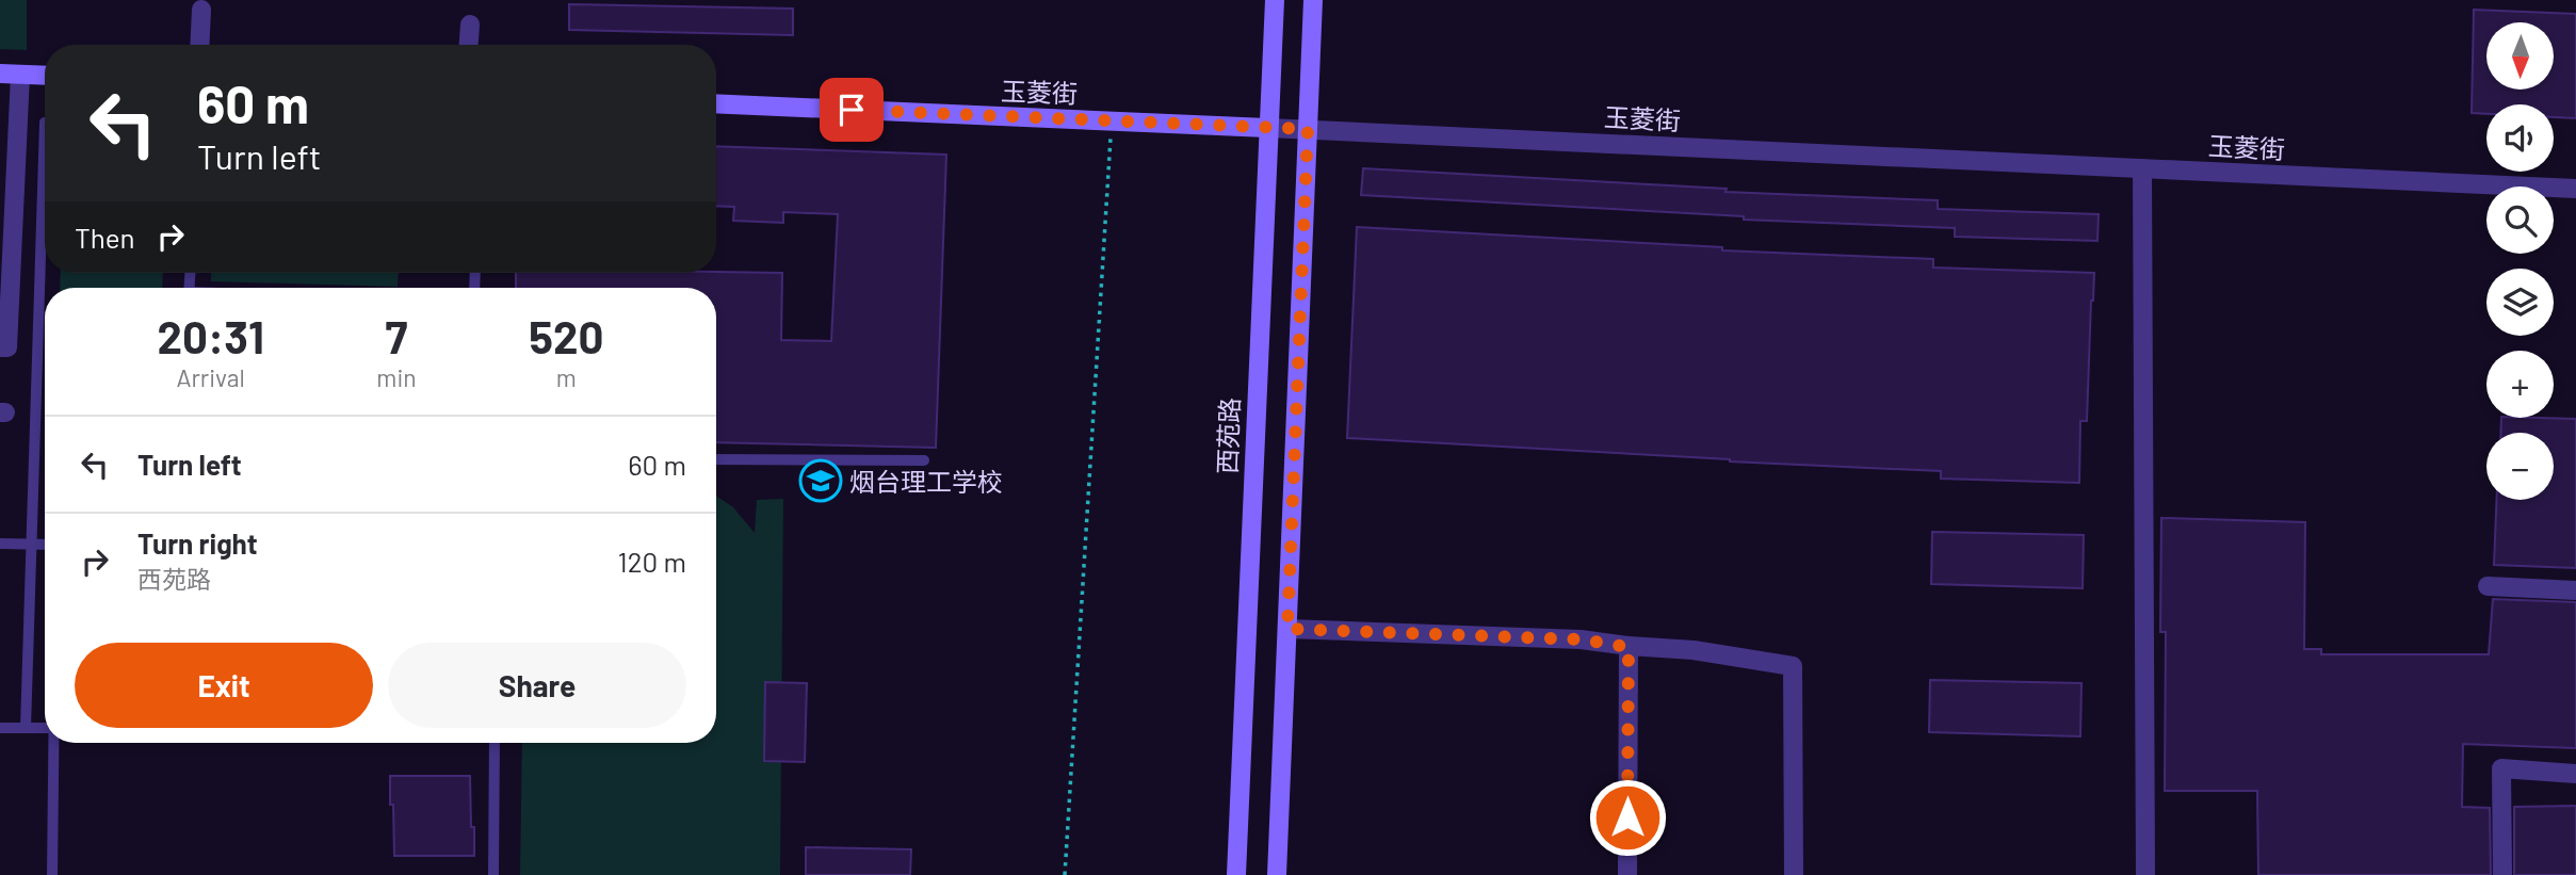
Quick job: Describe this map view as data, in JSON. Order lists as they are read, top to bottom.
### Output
{
  "streets": {
    "main road": ["玉菱街", "西苑路"]
  },
  "crossings": [
    ["玉菱街", "西苑路"]
  ],
  "places": {
    "school or university": ["烟台理工学校"]
  },
  "north": "bottom",
  "page": {
    "map_buttons": ["+", "−"],
    "turn": ["60 m", "Turn left"],
    "then": "Then",
    "eta": [
      "20:31",
      "Arrival",
      "7",
      "min",
      "520",
      "m"
    ],
    "list": [
      {
        "name": "Turn left",
        "value": "60 m"
      },
      {
        "name": "Turn right",
        "note": "西苑路",
        "value": "120 m"
      }
    ],
    "buttons": ["Exit", "Share"]
  }
}
